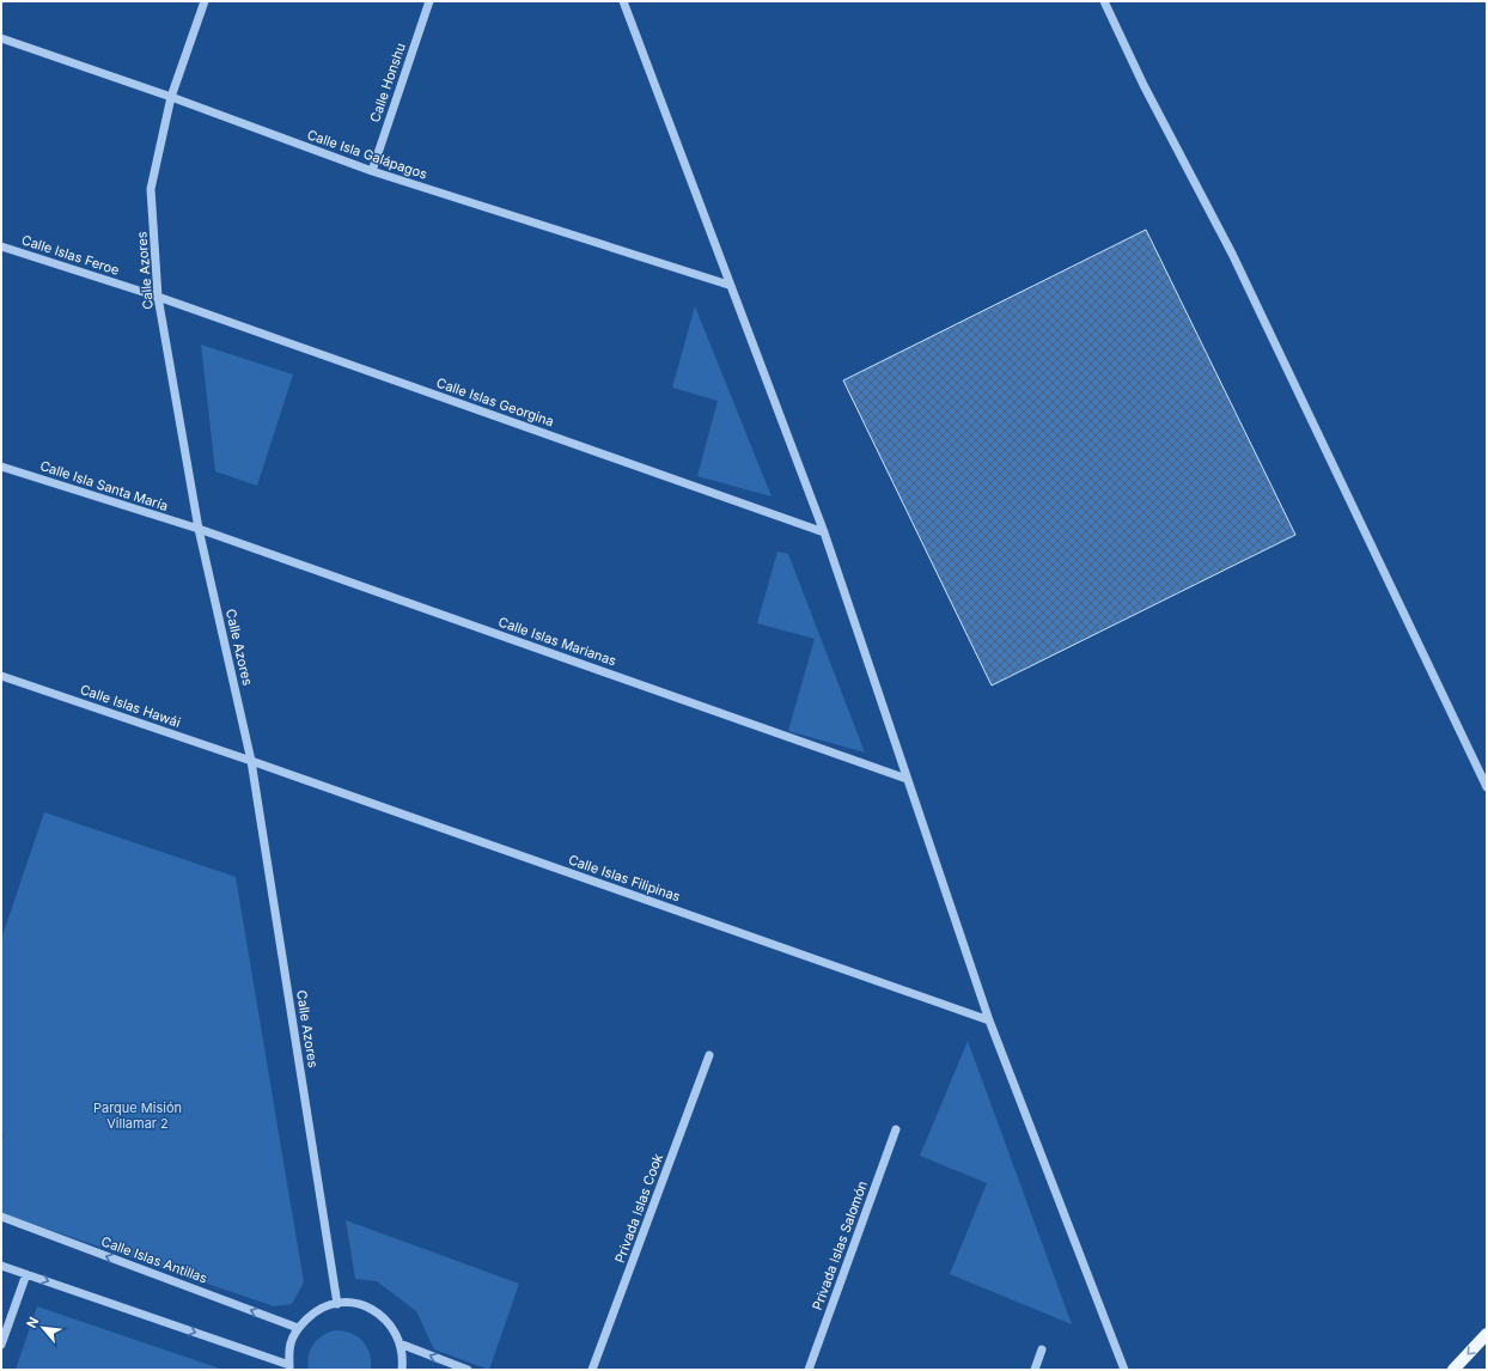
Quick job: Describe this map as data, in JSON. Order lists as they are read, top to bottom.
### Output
{
  "streets": {
    "street": [
      "Calle Honshu",
      "Calle Isla Galápagos",
      "Calle Islas Feroe",
      "Calle Azores",
      "Calle Islas Georgina",
      "Calle Isla Santa María",
      "Calle Islas Marianas",
      "Calle Islas Hawái",
      "Calle Islas Filipinas",
      "Privada Islas Cook",
      "Privada Islas Salomón",
      "Calle Islas Antillas"
    ]
  },
  "crossings": [
    ["Calle Honshu", "Calle Isla Galápagos"],
    ["Calle Isla Galápagos", "Calle Azores"],
    ["Calle Islas Feroe", "Calle Azores"],
    ["Calle Islas Feroe", "Calle Islas Georgina"],
    ["Calle Azores", "Calle Islas Georgina"],
    ["Calle Azores", "Calle Isla Santa María"],
    ["Calle Azores", "Calle Islas Marianas"],
    ["Calle Azores", "Calle Islas Hawái"],
    ["Calle Azores", "Calle Islas Filipinas"],
    ["Calle Isla Santa María", "Calle Islas Marianas"],
    ["Calle Islas Hawái", "Calle Islas Filipinas"]
  ],
  "parks": ["Parque Misión Villamar 2"],
  "north": "top left"
}
